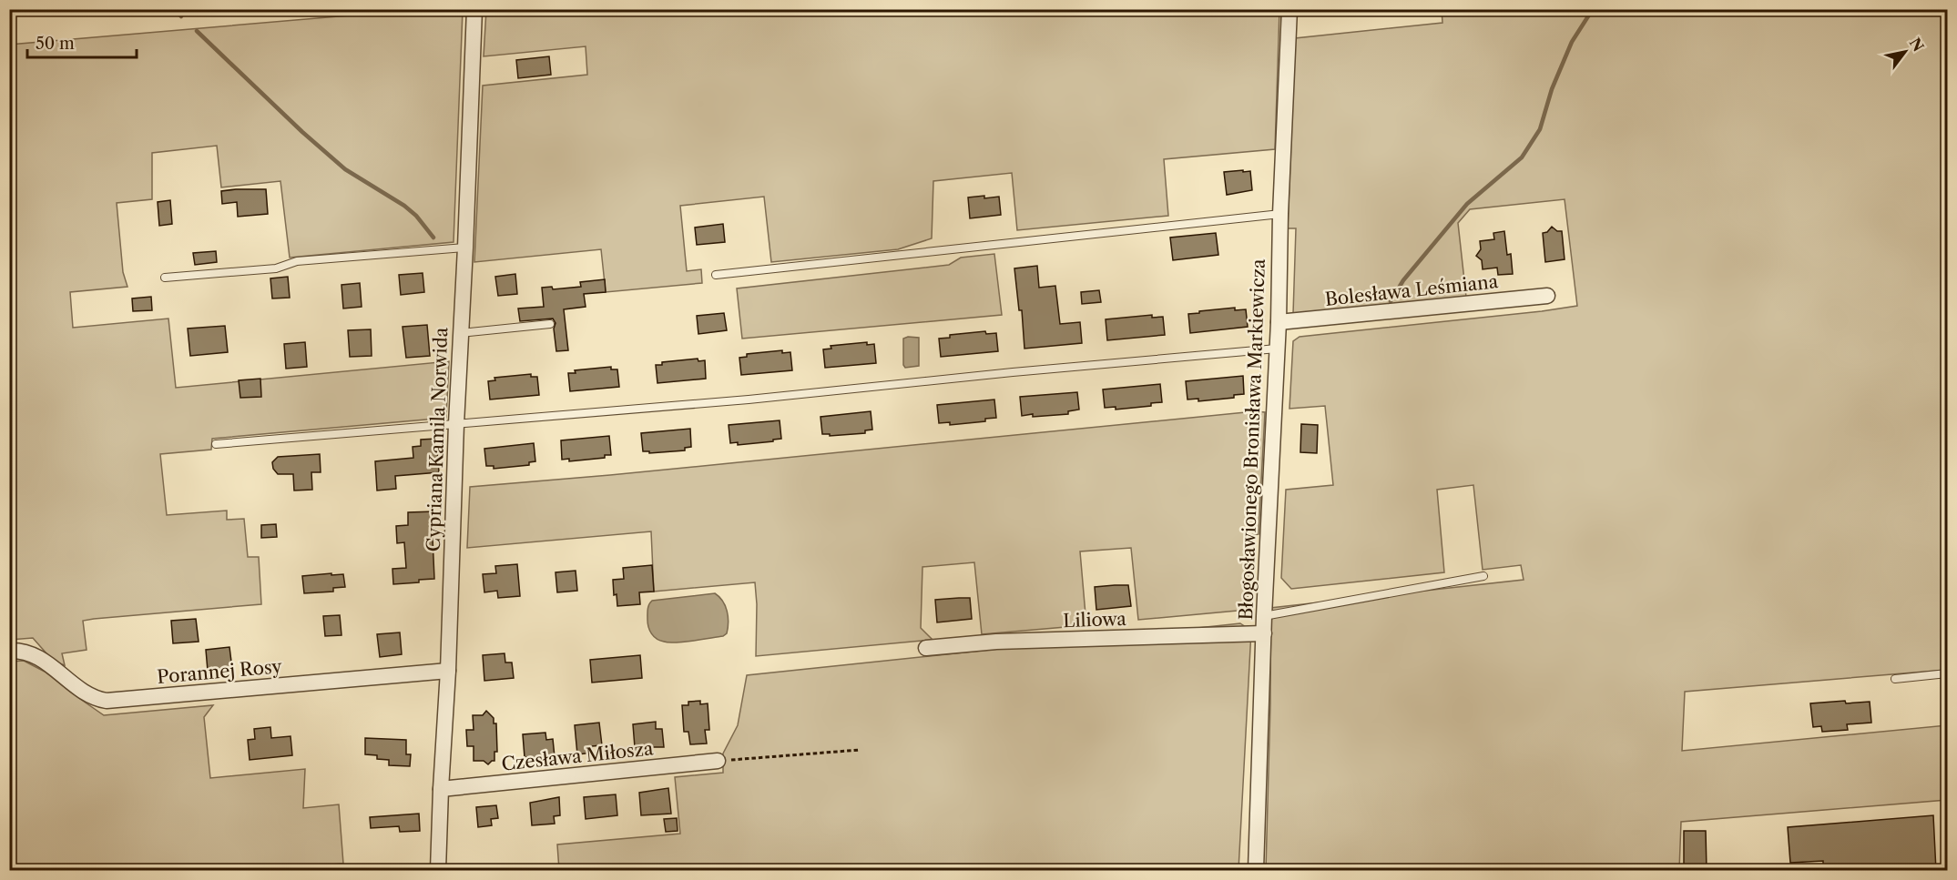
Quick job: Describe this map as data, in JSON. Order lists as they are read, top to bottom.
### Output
{
  "streets": {
    "street": [
      "Bolesława Leśmiana",
      "Cypriana Kamila Norwida",
      "Błogosławionego Bronisława Markiewicza",
      "Liliowa",
      "Porannej Rosy",
      "Czesława Miłosza"
    ]
  },
  "crossings": [
    ["Bolesława Leśmiana", "Błogosławionego Bronisława Markiewicza"],
    ["Cypriana Kamila Norwida", "Porannej Rosy"],
    ["Cypriana Kamila Norwida", "Czesława Miłosza"],
    ["Błogosławionego Bronisława Markiewicza", "Liliowa"]
  ],
  "scale_bar": "50 m",
  "north": "top right"
}
